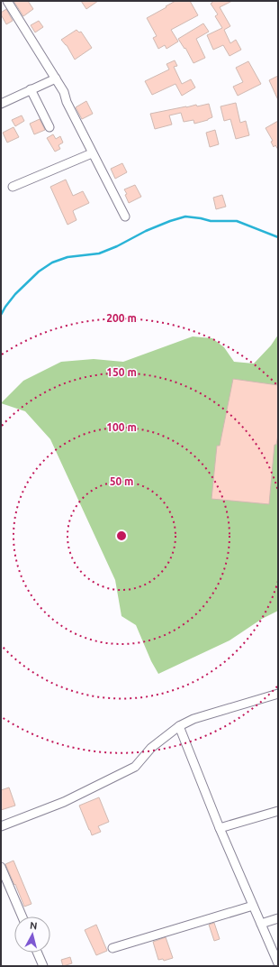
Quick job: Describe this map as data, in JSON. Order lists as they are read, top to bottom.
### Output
{
  "north": "top",
  "rings": [
    "200 m",
    "150 m",
    "100 m",
    "50 m"
  ]
}
